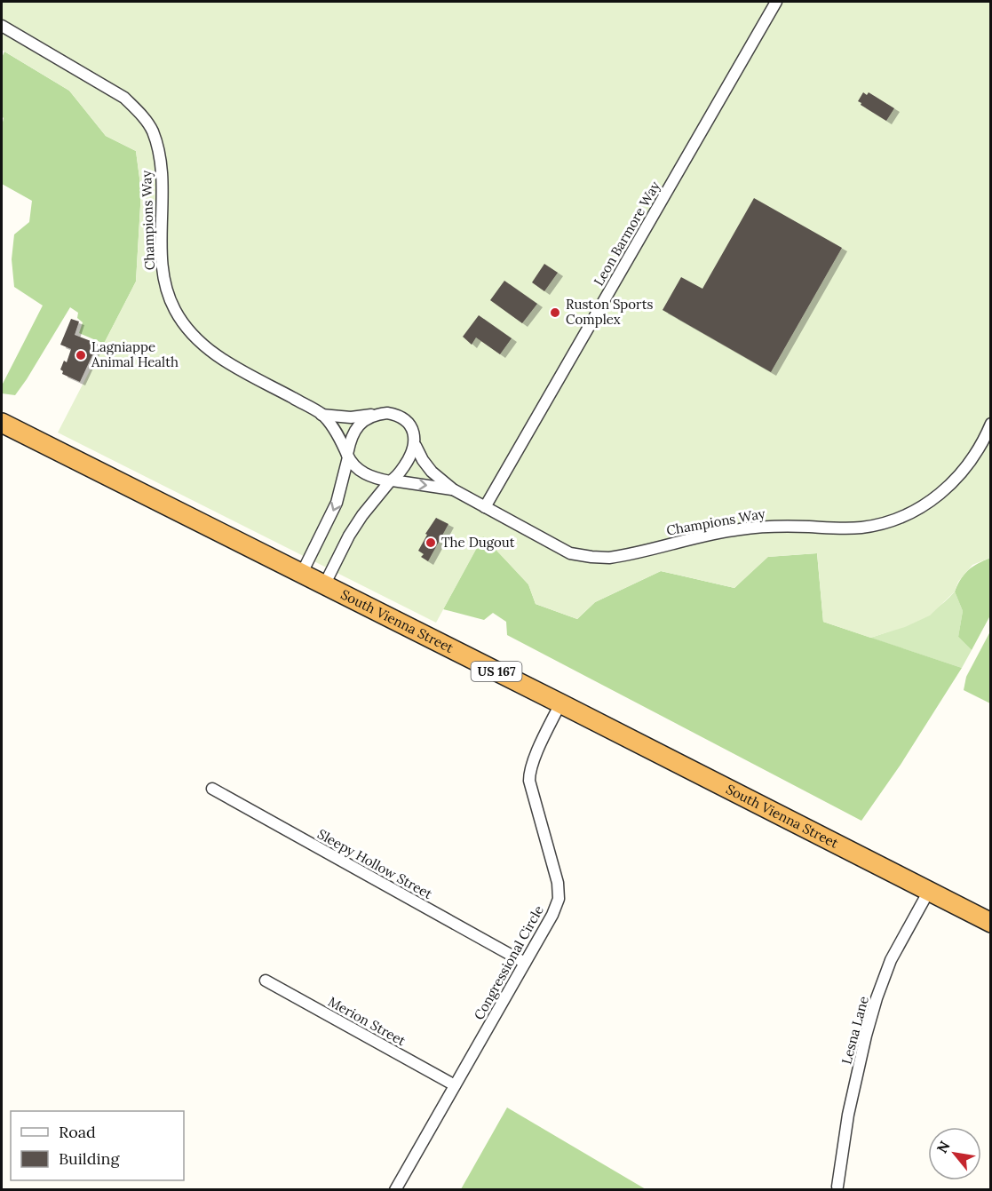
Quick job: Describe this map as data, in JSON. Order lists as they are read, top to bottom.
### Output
{
  "streets": {
    "highway": ["South Vienna Street", "US 167"],
    "street": [
      "Champions Way",
      "Leon Barmore Way",
      "Sleepy Hollow Street",
      "Congressional Circle",
      "Merion Street",
      "Lesna Lane"
    ]
  },
  "crossings": [
    ["Champions Way", "Leon Barmore Way"],
    ["South Vienna Street", "Congressional Circle"],
    ["South Vienna Street", "Lesna Lane"],
    ["Sleepy Hollow Street", "Congressional Circle"],
    ["Congressional Circle", "Merion Street"]
  ],
  "places": ["Ruston Sports Complex", "Lagniappe Animal Health", "The Dugout"],
  "legend": ["Road", "Building"],
  "north": "top left"
}
